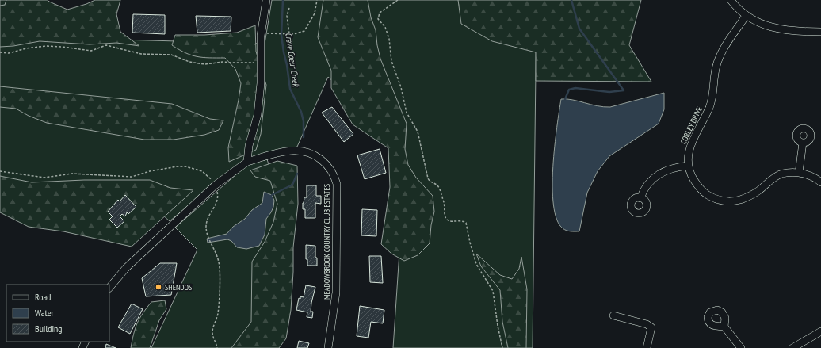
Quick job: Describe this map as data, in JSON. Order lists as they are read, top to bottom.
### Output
{
  "streets": {
    "street": ["CORLEY DRIVE", "MEADOWBROOK COUNTRY CLUB ESTATES"]
  },
  "water": ["Creve Coeur Creek"],
  "places": ["SHENDOS"],
  "legend": ["Road", "Water", "Building"]
}
